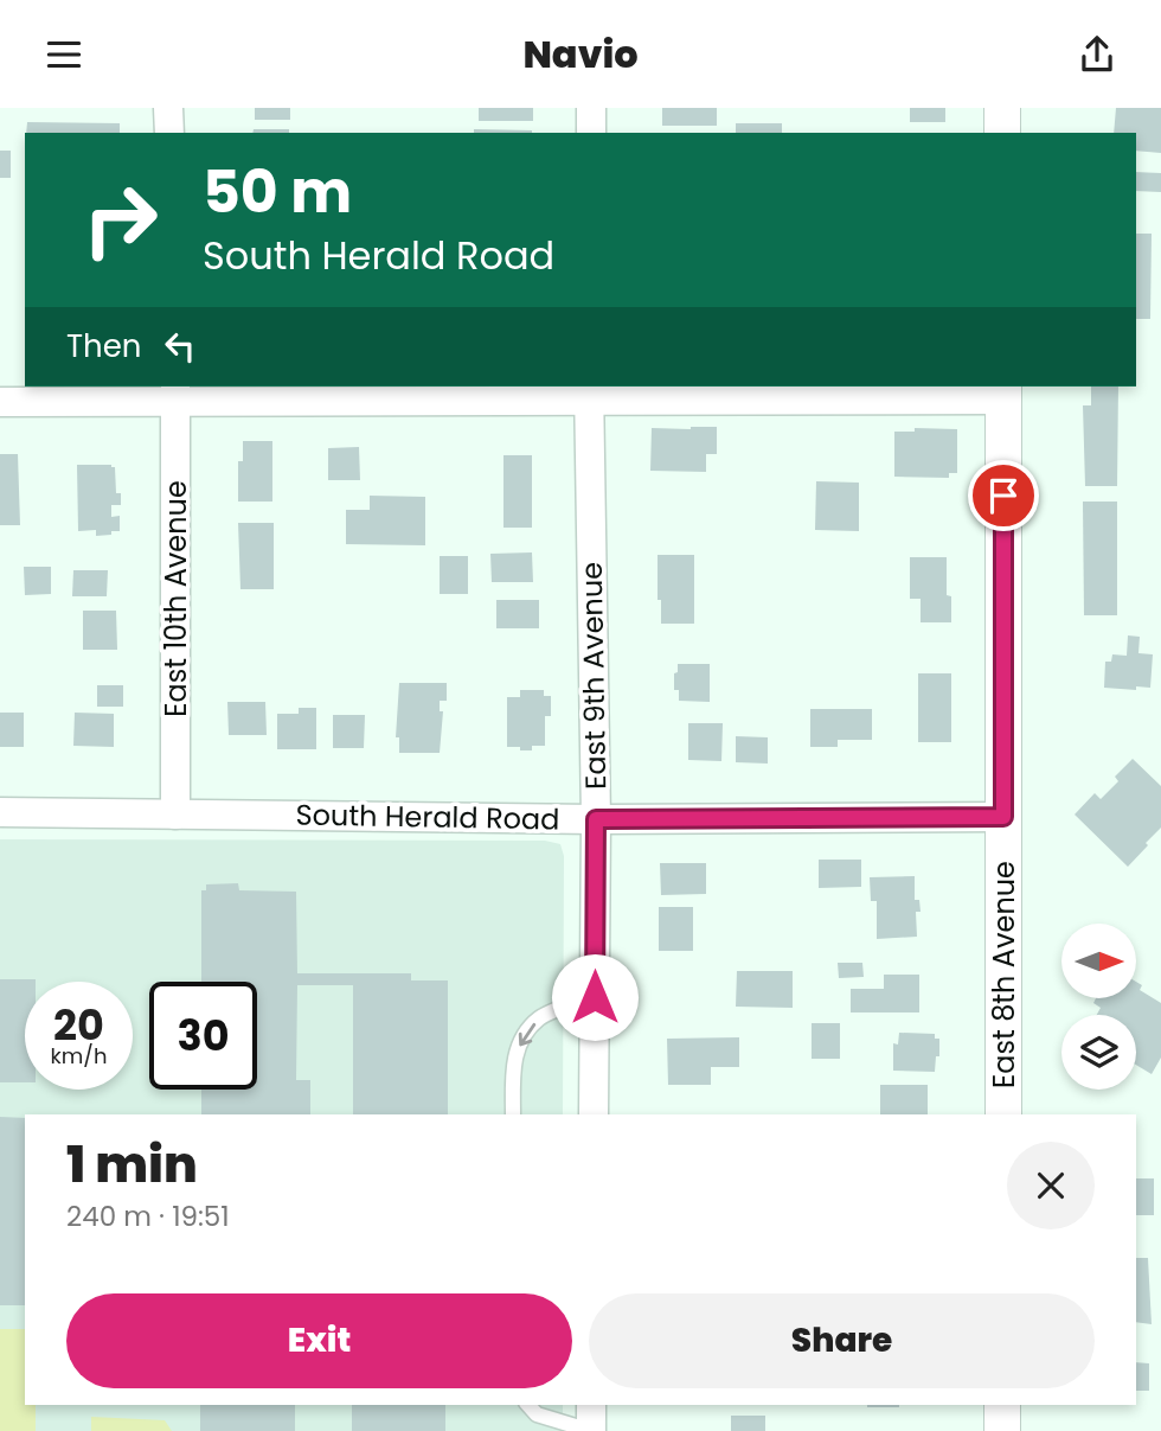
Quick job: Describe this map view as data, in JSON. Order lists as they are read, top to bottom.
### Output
{
  "streets": {
    "street": [
      "East 10th Avenue",
      "East 9th Avenue",
      "South Herald Road",
      "East 8th Avenue"
    ]
  },
  "crossings": [
    ["East 10th Avenue", "South Herald Road"],
    ["East 9th Avenue", "South Herald Road"],
    ["South Herald Road", "East 8th Avenue"]
  ],
  "north": "right",
  "page": {
    "header": "Navio",
    "turn": ["50 m", "South Herald Road"],
    "then": "Then",
    "speed": "20 km/h",
    "limit": "30",
    "heading": ["1 min", "240 m · 19:51"],
    "buttons": ["Exit", "Share"]
  }
}
